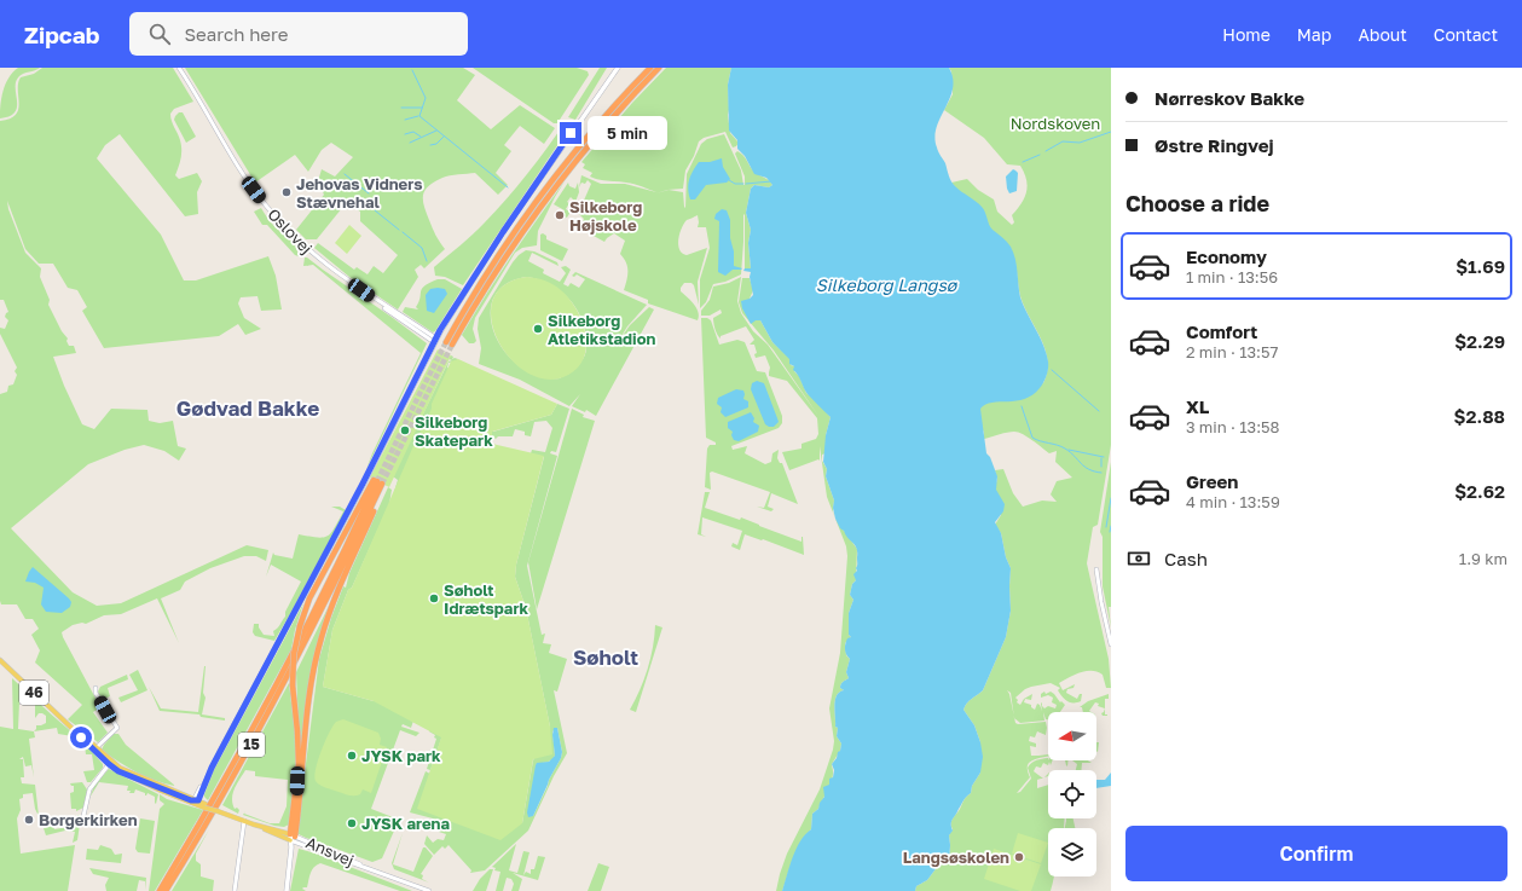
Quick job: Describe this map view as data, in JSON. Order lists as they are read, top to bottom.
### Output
{
  "streets": {
    "highway": ["15"],
    "main road": ["46"],
    "street": ["Oslovej", "Ansvej"]
  },
  "crossings": [
    ["46", "Ansvej"]
  ],
  "districts": ["Gødvad Bakke", "Søholt"],
  "water": ["Silkeborg Langsø"],
  "parks": ["Nordskoven"],
  "places": [
    "Jehovas Vidners Stævnehal",
    "Silkeborg Højskole",
    "Silkeborg Atletikstadion",
    "Silkeborg Skatepark",
    "Søholt Idrætspark",
    "JYSK park",
    "Borgerkirken",
    "JYSK arena",
    "Langsøskolen"
  ],
  "north": "left",
  "page": {
    "header": "Zipcab",
    "search": "Search here",
    "nav": [
      "Home",
      "Map",
      "About",
      "Contact"
    ],
    "banner": ["Nørreskov Bakke", "Østre Ringvej"],
    "bubble": "5 min",
    "heading": "Choose a ride",
    "list": [
      {
        "name": "Economy",
        "note": "1 min · 13:56",
        "value": "$1.69"
      },
      {
        "name": "Comfort",
        "note": "2 min · 13:57",
        "value": "$2.29"
      },
      {
        "name": "XL",
        "note": "3 min · 13:58",
        "value": "$2.88"
      },
      {
        "name": "Green",
        "note": "4 min · 13:59",
        "value": "$2.62"
      }
    ],
    "pay": ["Cash", "1.9 km"],
    "buttons": "Confirm"
  }
}
